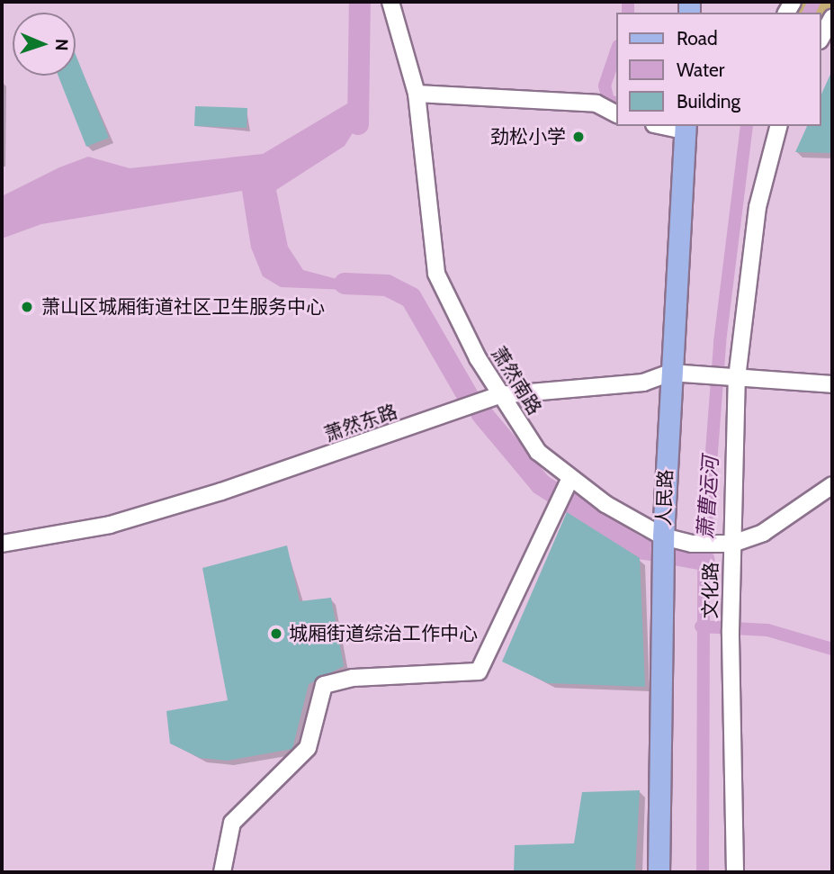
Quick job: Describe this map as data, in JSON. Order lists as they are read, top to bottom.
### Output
{
  "streets": {
    "main road": ["人民路"],
    "street": ["萧然南路", "萧然东路", "文化路"]
  },
  "crossings": [
    ["萧然南路", "萧然东路"],
    ["萧然南路", "人民路"],
    ["萧然南路", "文化路"],
    ["萧然东路", "人民路"],
    ["萧然东路", "文化路"]
  ],
  "water": ["萧曹运河"],
  "places": ["劲松小学", "萧山区城厢街道社区卫生服务中心", "城厢街道综治工作中心"],
  "legend": ["Road", "Water", "Building"],
  "north": "right"
}
